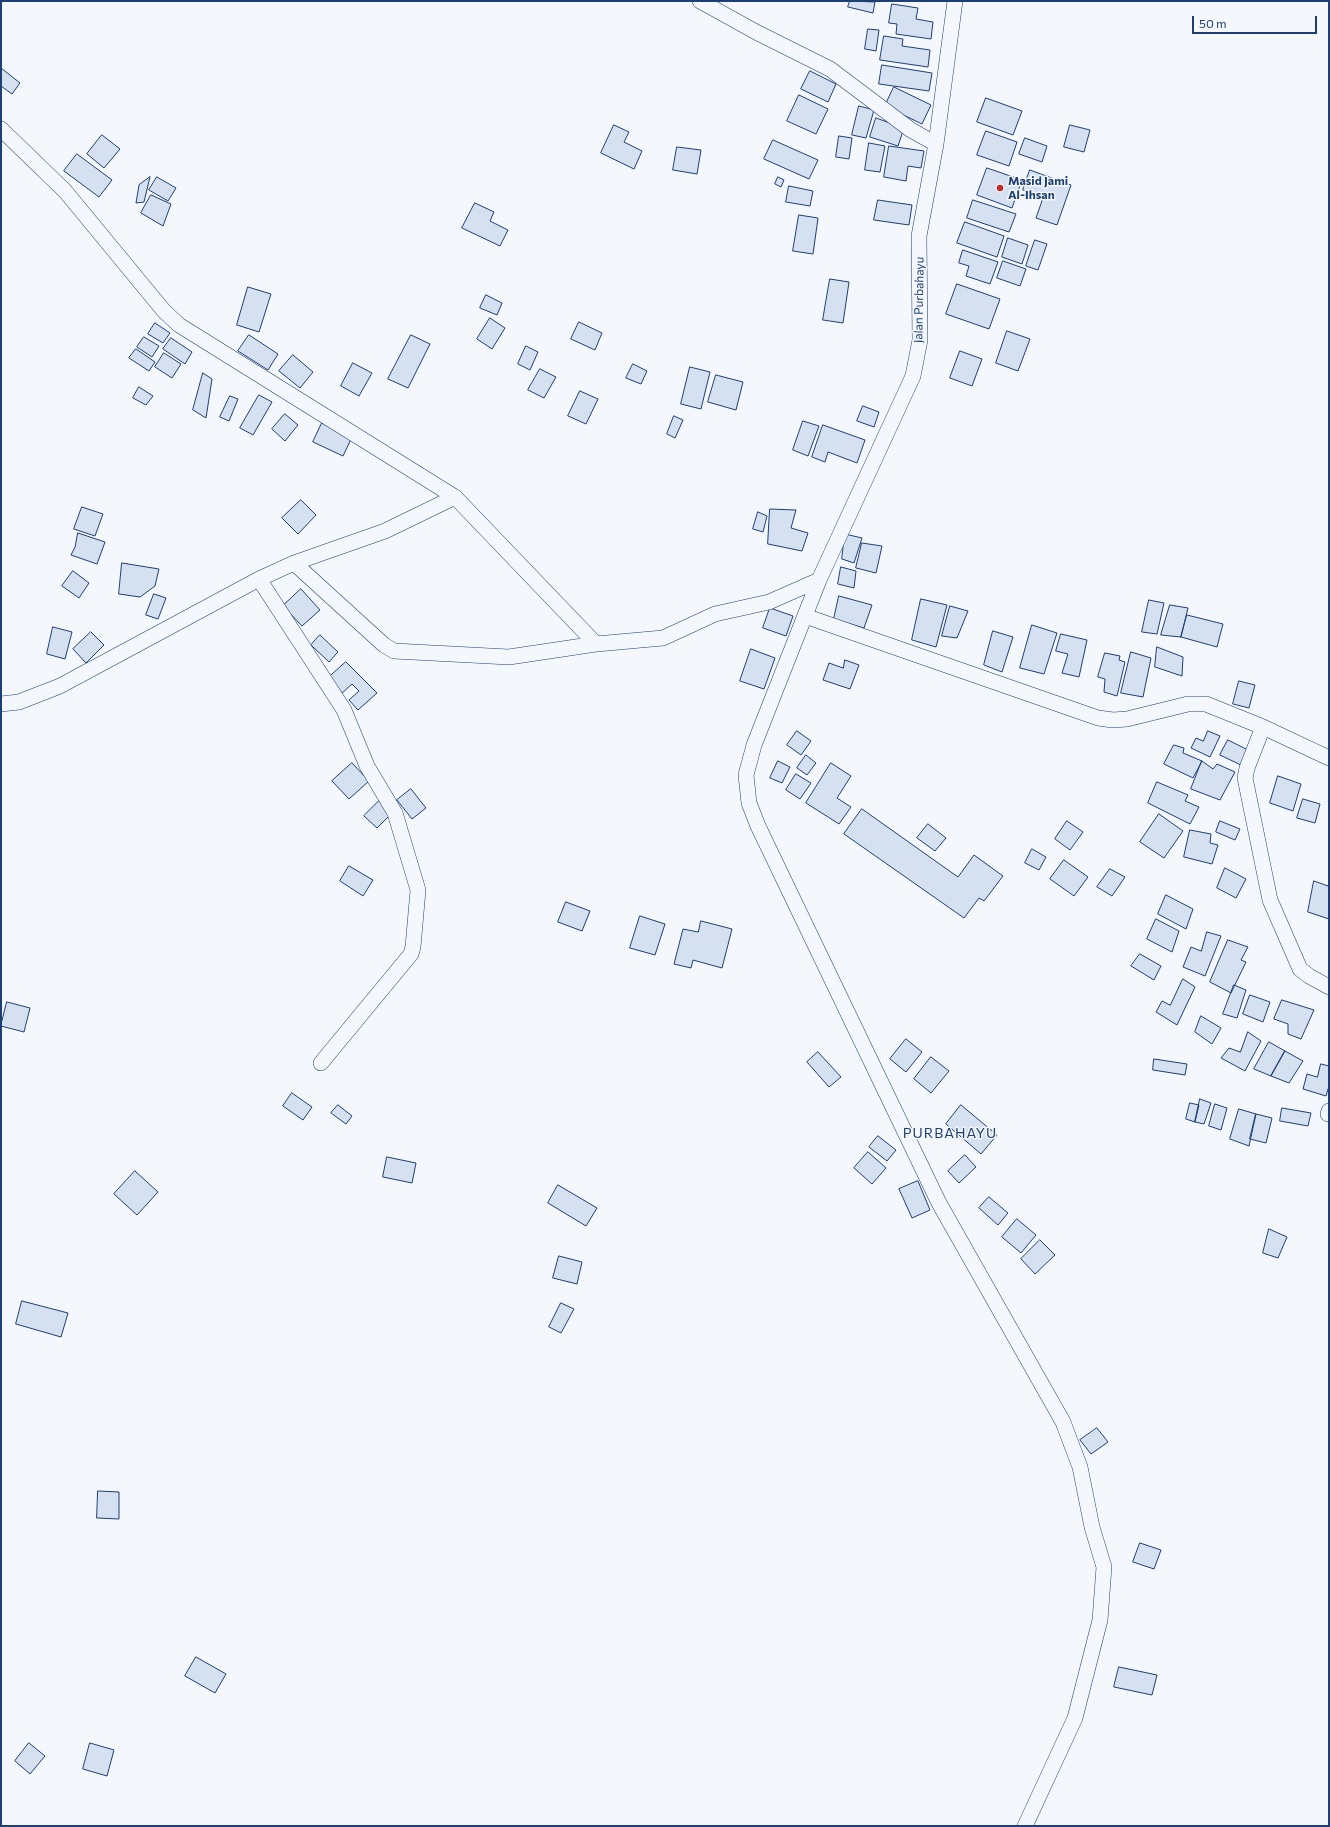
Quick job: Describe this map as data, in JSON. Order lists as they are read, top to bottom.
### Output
{
  "streets": {
    "street": ["Jalan Purbahayu"]
  },
  "districts": ["PURBAHAYU"],
  "places": ["Masid Jami Al-Ihsan"],
  "scale_bar": "50 m"
}
